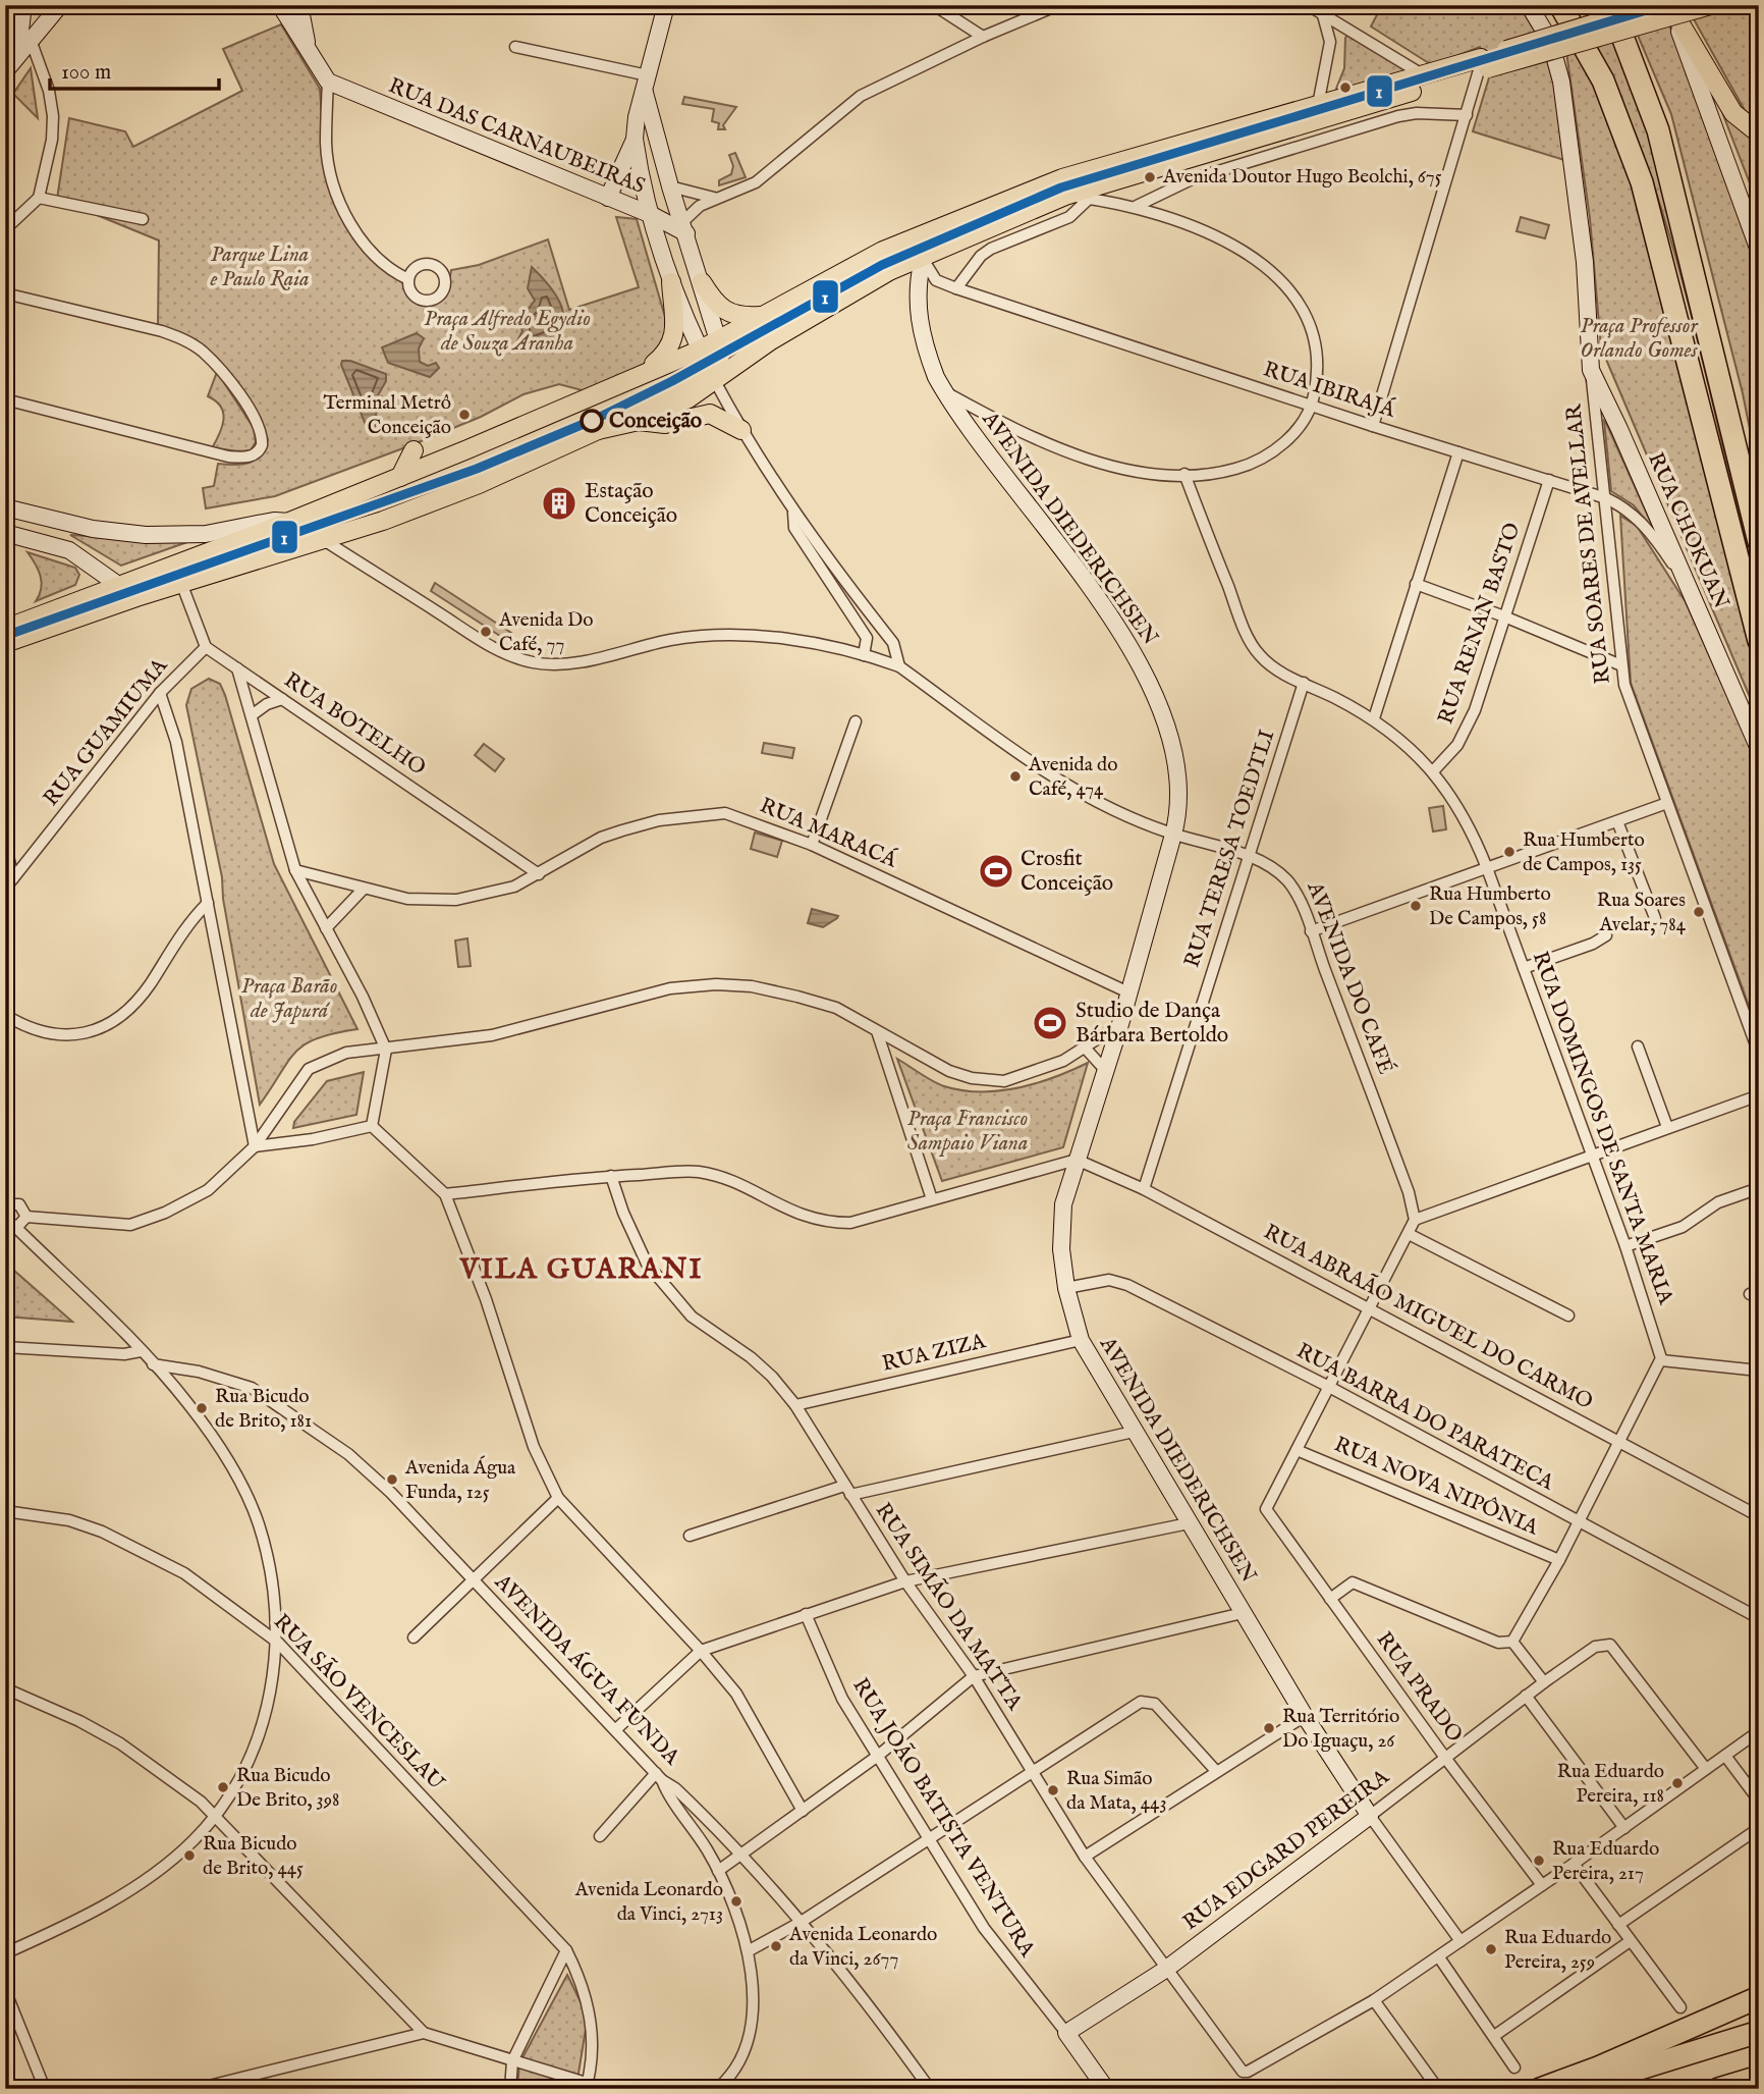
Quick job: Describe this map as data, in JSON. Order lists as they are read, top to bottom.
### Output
{
  "streets": {
    "street": [
      "RUA DAS CARNAUBEIRAS",
      "RUA IBIRAJÁ",
      "AVENIDA DIEDERICHSEN",
      "RUA CHOKUAN",
      "RUA SOARES DE AVELLAR",
      "RUA RENAN BASTO",
      "RUA BOTELHO",
      "RUA GUAMIUMA",
      "RUA MARACÁ",
      "RUA TERESA TOEDTLI",
      "AVENIDA DO CAFÉ",
      "RUA DOMINGOS DE SANTA MARIA",
      "RUA ABRAÃO MIGUEL DO CARMO",
      "RUA ZIZA",
      "RUA BARRA DO PARATECA",
      "RUA NOVA NIPÔNIA",
      "RUA SIMÃO DA MATTA",
      "AVENIDA ÁGUA FUNDA",
      "RUA PRADO",
      "RUA SÃO VENCESLAU",
      "RUA JOÃO BATISTA VENTURA",
      "RUA EDGARD PEREIRA"
    ]
  },
  "crossings": [
    ["RUA IBIRAJÁ", "AVENIDA DIEDERICHSEN"],
    ["RUA IBIRAJÁ", "RUA CHOKUAN"],
    ["RUA IBIRAJÁ", "RUA SOARES DE AVELLAR"],
    ["RUA IBIRAJÁ", "RUA RENAN BASTO"],
    ["AVENIDA DIEDERICHSEN", "RUA MARACÁ"],
    ["AVENIDA DIEDERICHSEN", "AVENIDA DO CAFÉ"],
    ["AVENIDA DIEDERICHSEN", "RUA ABRAÃO MIGUEL DO CARMO"],
    ["AVENIDA DIEDERICHSEN", "RUA ZIZA"],
    ["AVENIDA DIEDERICHSEN", "RUA BARRA DO PARATECA"],
    ["AVENIDA DIEDERICHSEN", "RUA EDGARD PEREIRA"],
    ["RUA CHOKUAN", "RUA SOARES DE AVELLAR"],
    ["RUA RENAN BASTO", "RUA DOMINGOS DE SANTA MARIA"],
    ["RUA BOTELHO", "RUA GUAMIUMA"],
    ["RUA BOTELHO", "RUA MARACÁ"],
    ["RUA TERESA TOEDTLI", "AVENIDA DO CAFÉ"],
    ["RUA TERESA TOEDTLI", "RUA DOMINGOS DE SANTA MARIA"],
    ["RUA TERESA TOEDTLI", "RUA ABRAÃO MIGUEL DO CARMO"],
    ["RUA ZIZA", "RUA SIMÃO DA MATTA"],
    ["RUA NOVA NIPÔNIA", "RUA PRADO"],
    ["RUA SIMÃO DA MATTA", "RUA EDGARD PEREIRA"],
    ["RUA PRADO", "RUA EDGARD PEREIRA"],
    ["RUA JOÃO BATISTA VENTURA", "RUA EDGARD PEREIRA"]
  ],
  "districts": ["VILA GUARANI"],
  "parks": [
    "Parque Lina e Paulo Raia",
    "Praça Alfredo Egydio de Souza Aranha",
    "Praça Professor Orlando Gomes",
    "Praça Barão de Japurá",
    "Praça Francisco Sampaio Viana"
  ],
  "places": {
    "other": [
      "Avenida Doutor Hugo Beolchi, 675",
      "Terminal Metrô Conceição",
      "Conceição",
      "Avenida Do Café, 77",
      "Avenida do Café, 474",
      "Rua Humberto de Campos, 135",
      "Rua Humberto De Campos, 58",
      "Rua Soares Avelar, 784",
      "Rua Bicudo de Brito, 181",
      "Avenida Água Funda, 125",
      "Rua Território Do Iguaçu, 26",
      "Rua Eduardo Pereira, 118",
      "Rua Bicudo De Brito, 398",
      "Rua Simão da Mata, 443",
      "Rua Bicudo de Brito, 445",
      "Rua Eduardo Pereira, 217",
      "Avenida Leonardo da Vinci, 2713",
      "Avenida Leonardo da Vinci, 2677",
      "Rua Eduardo Pereira, 259"
    ],
    "building": ["Estação Conceição"],
    "sports": ["Crosfit Conceição", "Studio de Dança Bárbara Bertoldo"]
  },
  "lines": ["transit line 1"],
  "scale_bar": "100 m"
}
